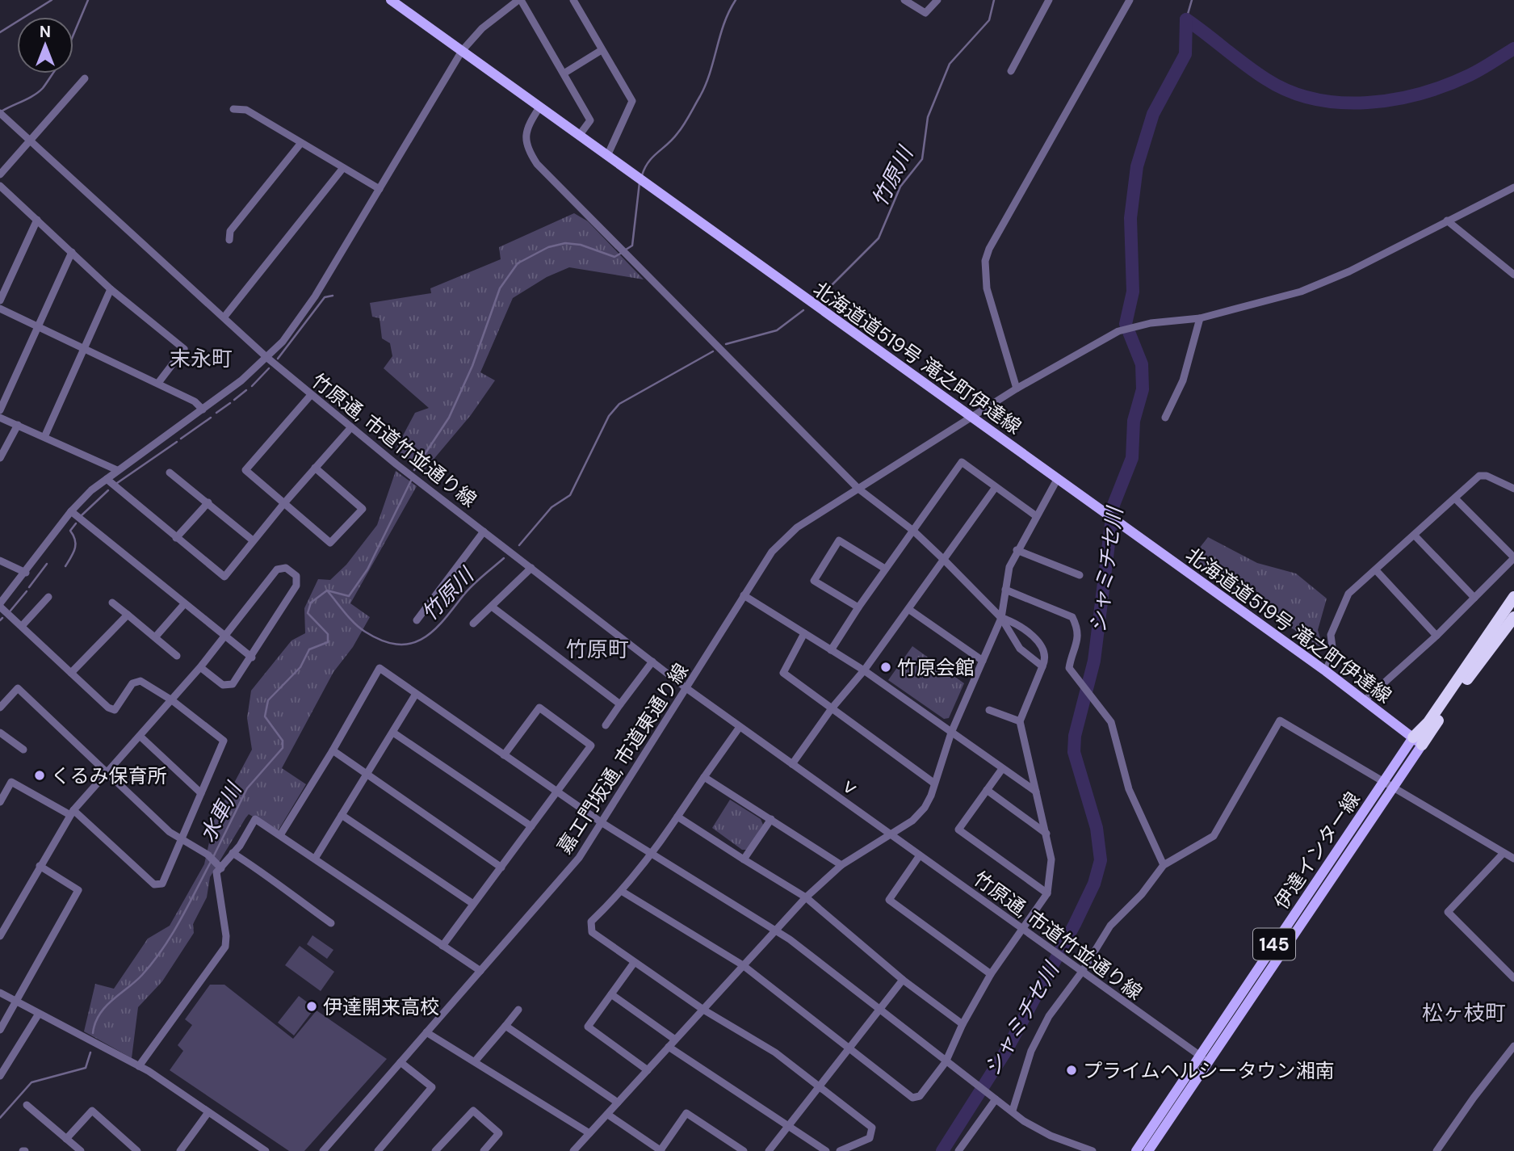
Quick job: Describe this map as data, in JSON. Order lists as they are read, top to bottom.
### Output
{
  "streets": {
    "main road": ["北海道道519号 滝之町伊達線", "伊達インター線", "145"],
    "street": ["竹原通, 市道竹並通り線", "嘉エ門坂通, 市道東通り線", "ｖ"]
  },
  "crossings": [
    ["北海道道519号 滝之町伊達線", "嘉エ門坂通, 市道東通り線"],
    ["北海道道519号 滝之町伊達線", "伊達インター線"],
    ["竹原通, 市道竹並通り線", "嘉エ門坂通, 市道東通り線"],
    ["竹原通, 市道竹並通り線", "ｖ"],
    ["竹原通, 市道竹並通り線", "伊達インター線"]
  ],
  "districts": ["末永町", "竹原町", "松ヶ枝町"],
  "water": ["竹原川", "シャミチセ川", "水車川"],
  "places": [
    "竹原会館",
    "くるみ保育所",
    "伊達開来高校",
    "プライムヘルシータウン湘南"
  ],
  "north": "top"
}
